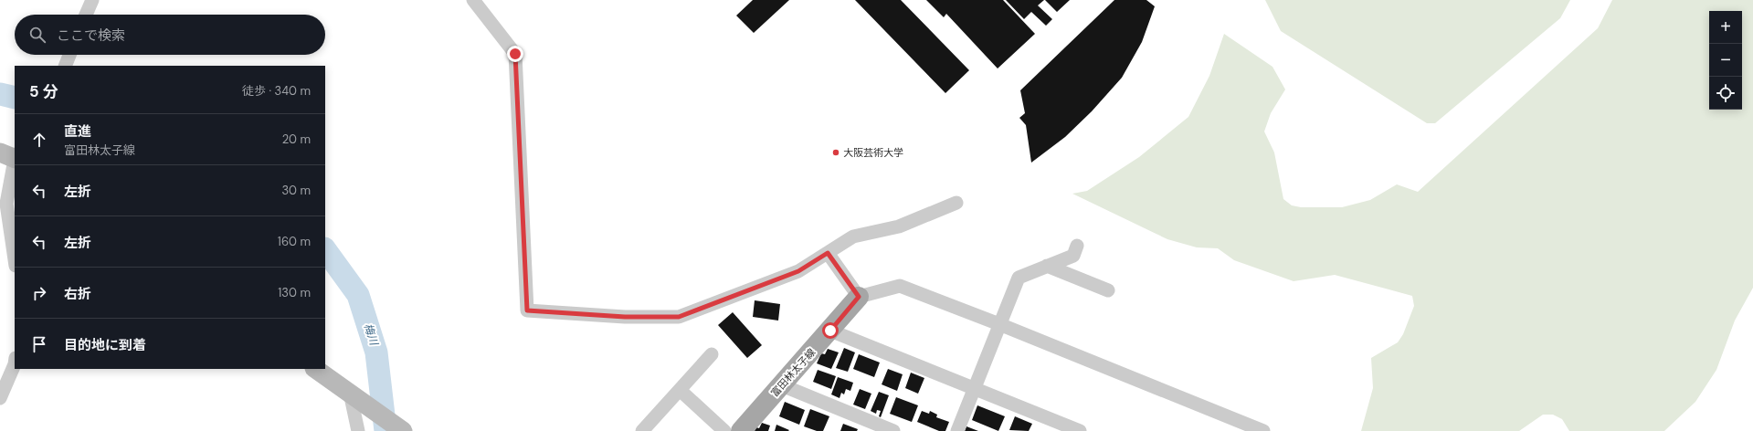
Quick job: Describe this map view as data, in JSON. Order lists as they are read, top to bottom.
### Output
{
  "streets": {
    "main road": ["富田林太子線"]
  },
  "water": ["梅川"],
  "places": ["大阪芸術大学"],
  "page": {
    "map_buttons": ["+", "−"],
    "search": "ここで検索",
    "heading": ["5 分", "徒歩 · 340 m"],
    "list": [
      ["直進", "富田林太子線", "20 m"],
      ["左折", "30 m"],
      ["左折", "160 m"],
      ["右折", "130 m"],
      "目的地に到着"
    ]
  }
}
